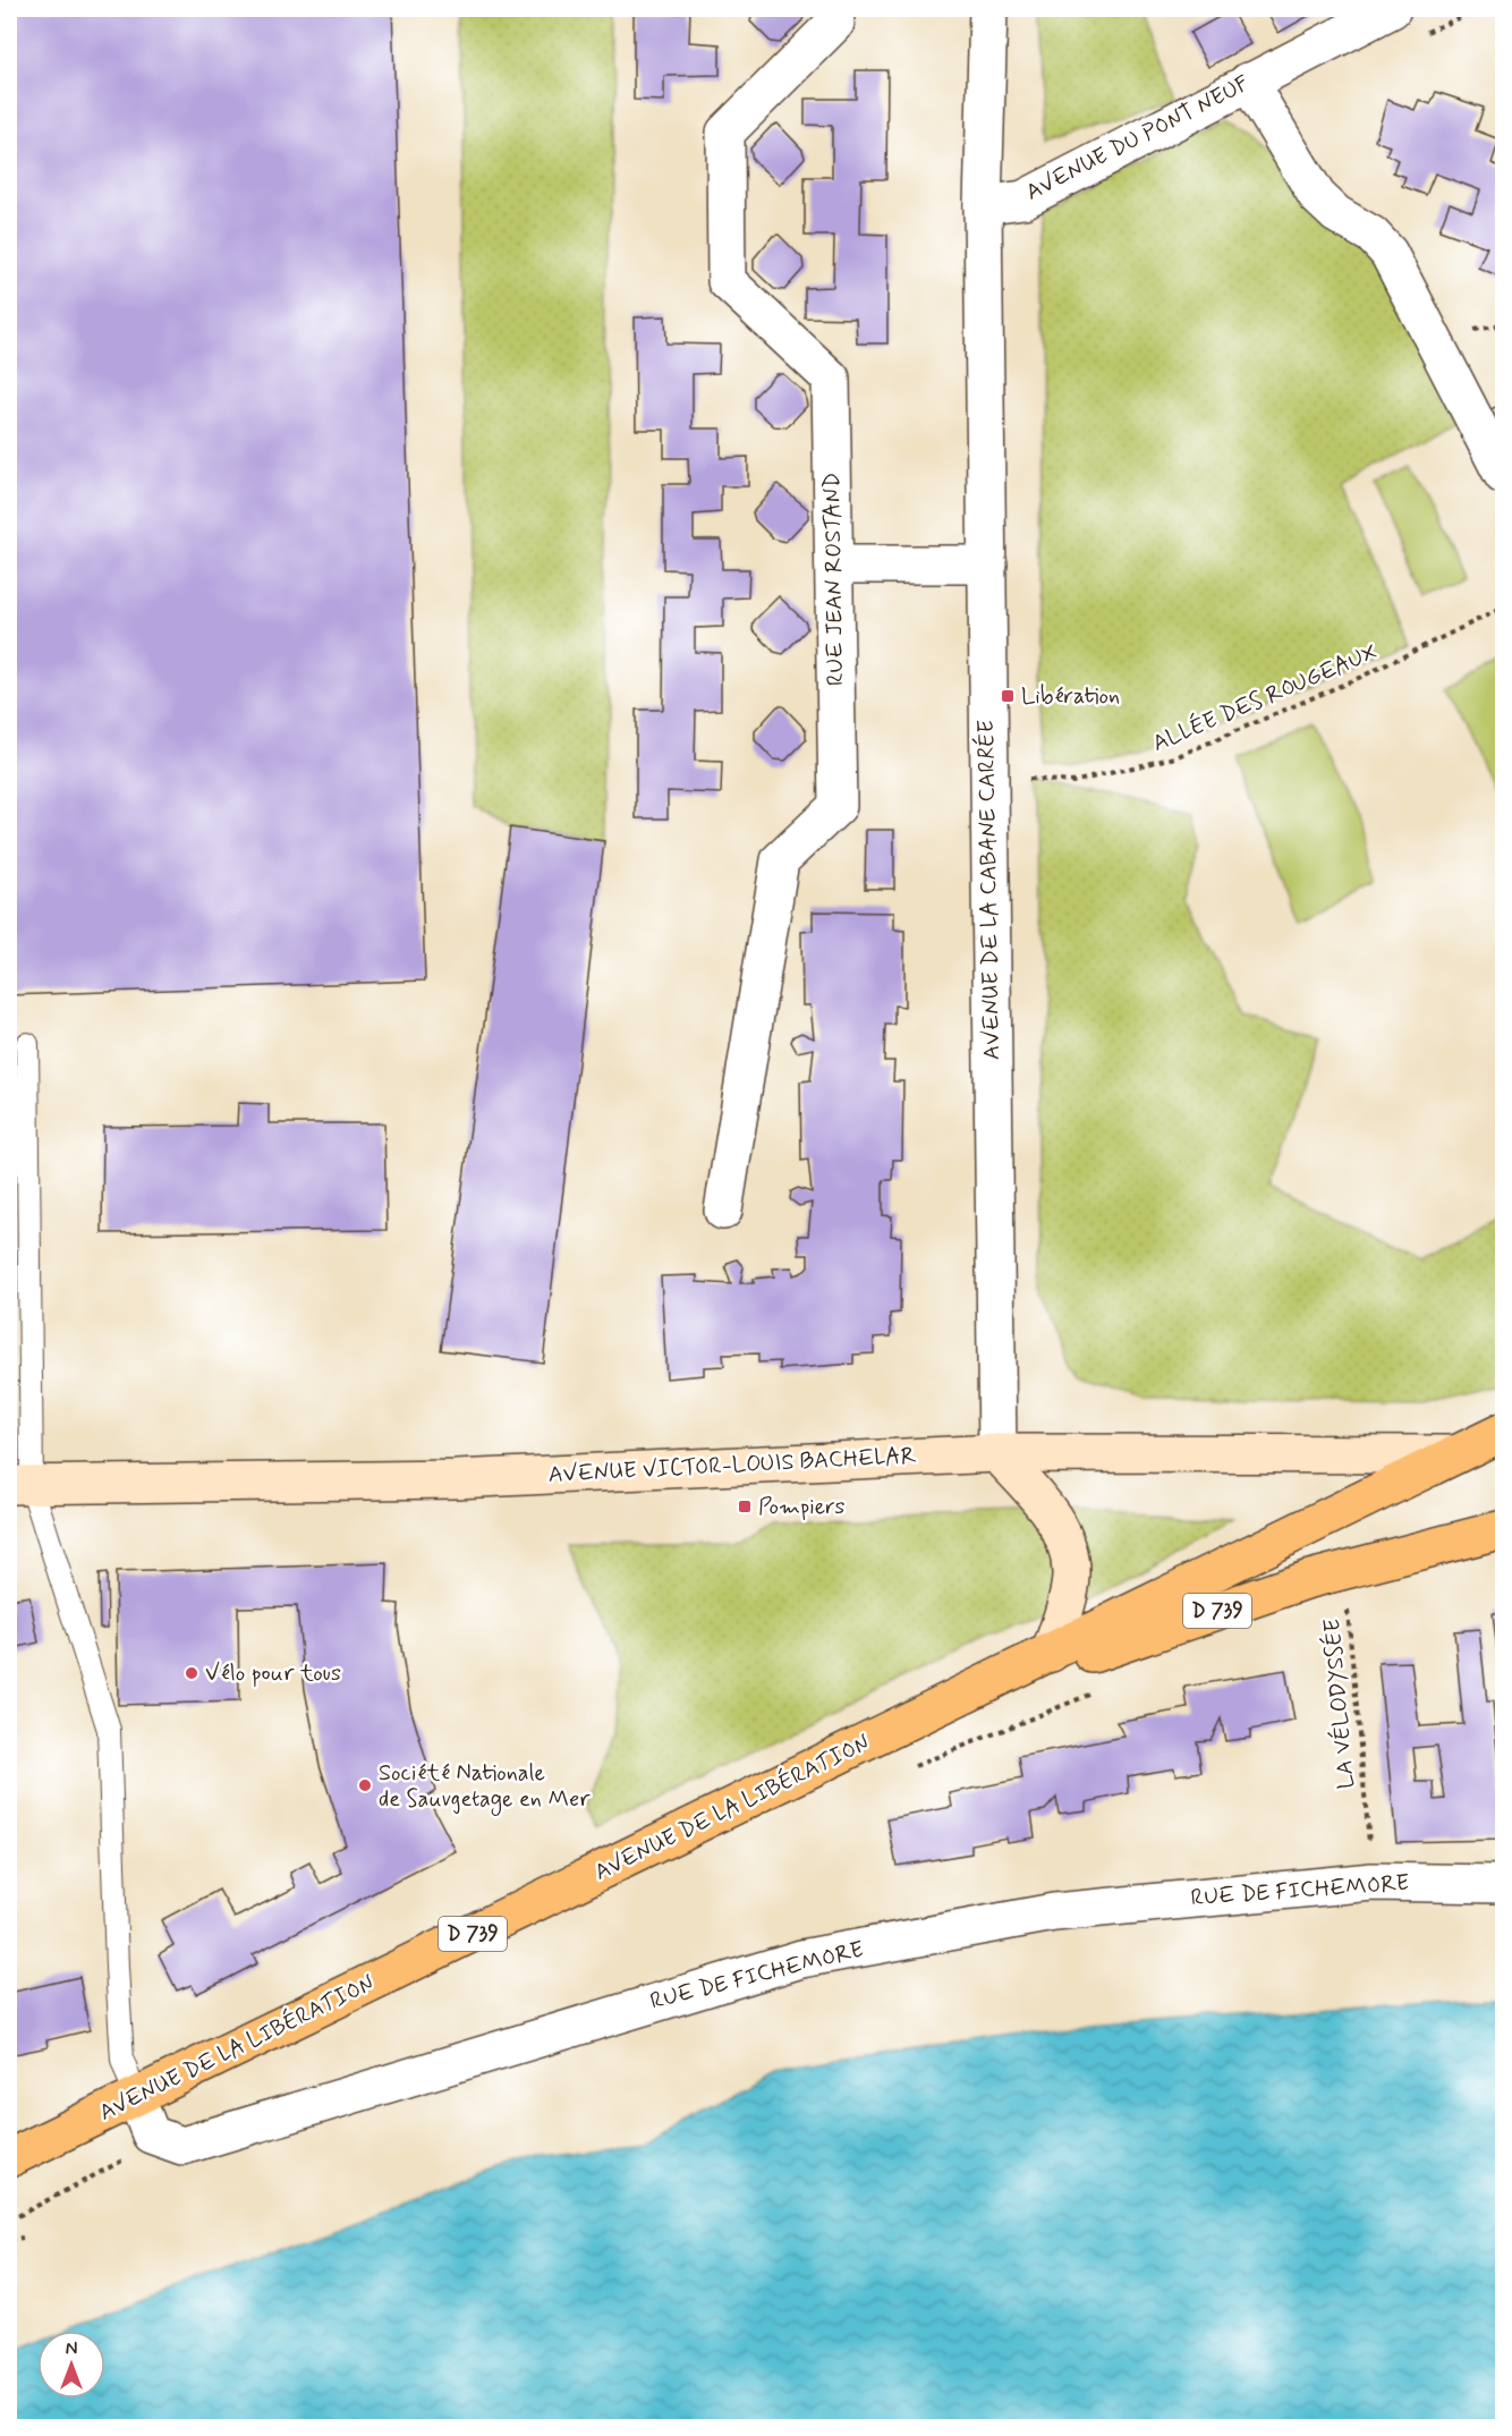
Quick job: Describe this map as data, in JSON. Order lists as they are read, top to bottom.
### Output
{
  "streets": {
    "main road": ["AVENUE VICTOR-LOUIS BACHELAR", "D 739", "AVENUE DE LA LIBÉRATION"],
    "street": [
      "AVENUE DU PONT NEUF",
      "RUE JEAN ROSTAND",
      "AVENUE DE LA CABANE CARRÉE",
      "RUE DE FICHEMORE"
    ],
    "path": ["ALLÉE DES ROUGEAUX", "LA VÉLODYSSÉE"]
  },
  "crossings": [
    ["AVENUE DU PONT NEUF", "AVENUE DE LA CABANE CARRÉE"],
    ["ALLÉE DES ROUGEAUX", "AVENUE DE LA CABANE CARRÉE"],
    ["AVENUE DE LA CABANE CARRÉE", "AVENUE VICTOR-LOUIS BACHELAR"],
    ["AVENUE VICTOR-LOUIS BACHELAR", "D 739"],
    ["AVENUE VICTOR-LOUIS BACHELAR", "AVENUE DE LA LIBÉRATION"],
    ["D 739", "AVENUE DE LA LIBÉRATION"],
    ["LA VÉLODYSSÉE", "RUE DE FICHEMORE"]
  ],
  "places": {
    "transit": ["Libération", "Pompiers"],
    "other": ["Vélo pour tous", "Société Nationale de Sauvgetage en Mer"]
  },
  "north": "top"
}
